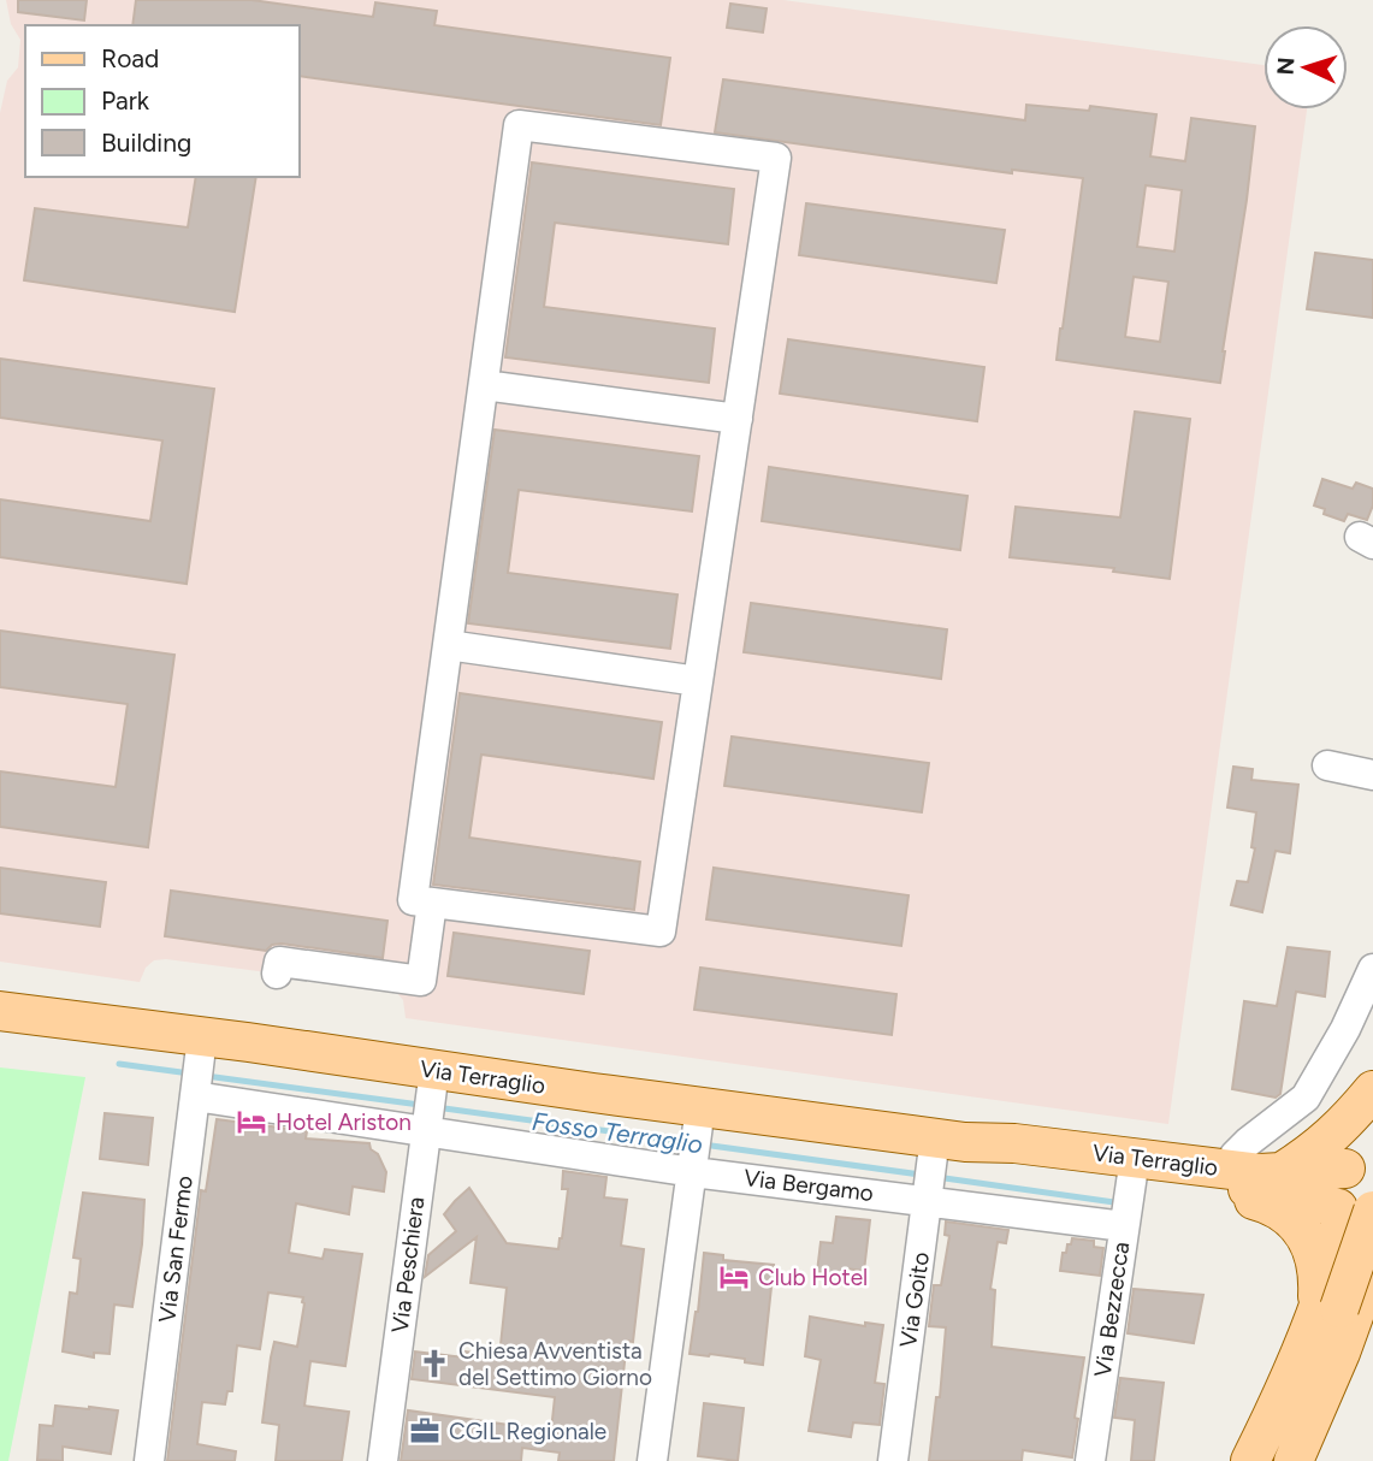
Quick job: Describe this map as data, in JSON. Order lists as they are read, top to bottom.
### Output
{
  "streets": {
    "main road": ["Via Terraglio"],
    "street": [
      "Via Bergamo",
      "Via San Fermo",
      "Via Peschiera",
      "Via Goito",
      "Via Bezzecca"
    ]
  },
  "crossings": [
    ["Via Terraglio", "Via Bergamo"],
    ["Via Terraglio", "Via San Fermo"],
    ["Via Terraglio", "Via Peschiera"],
    ["Via Terraglio", "Via Goito"],
    ["Via Terraglio", "Via Bezzecca"],
    ["Via Bergamo", "Via San Fermo"],
    ["Via Bergamo", "Via Peschiera"],
    ["Via Bergamo", "Via Goito"],
    ["Via Bergamo", "Via Bezzecca"]
  ],
  "water": ["Fosso Terraglio"],
  "places": {
    "hotel": ["Hotel Ariston", "Club Hotel"],
    "church": ["Chiesa Avventista del Settimo Giorno"],
    "office": ["CGIL Regionale"]
  },
  "legend": ["Road", "Park", "Building"],
  "north": "left"
}
